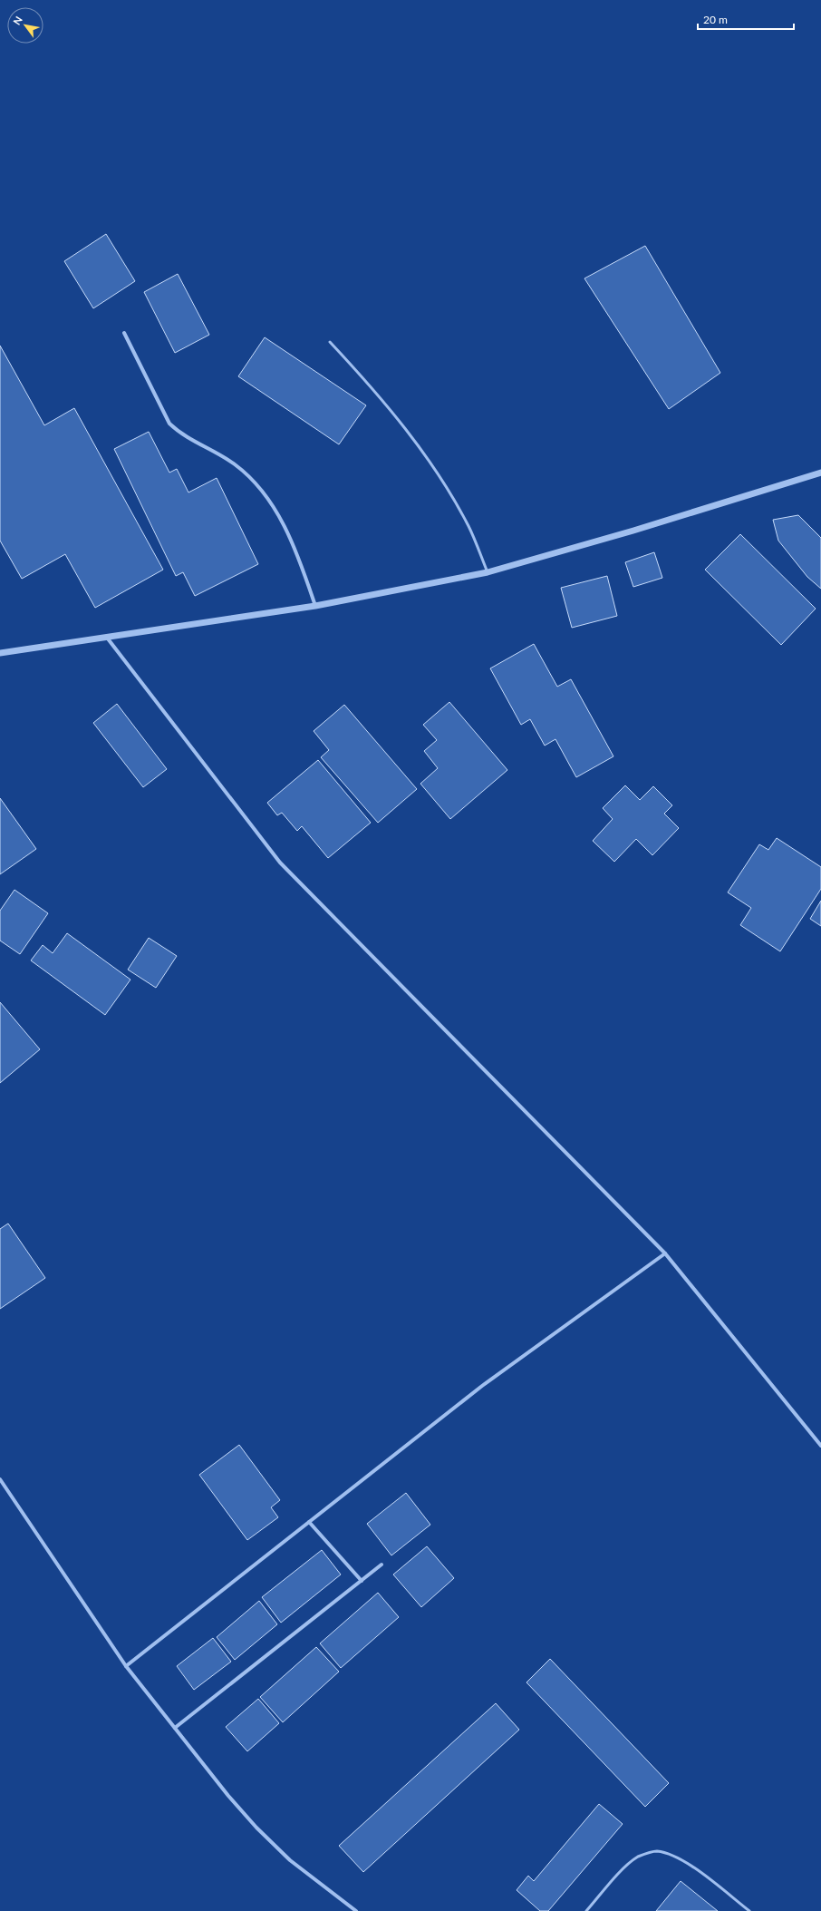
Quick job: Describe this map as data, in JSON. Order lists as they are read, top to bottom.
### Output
{
  "scale_bar": "20 m",
  "north": "top left"
}
